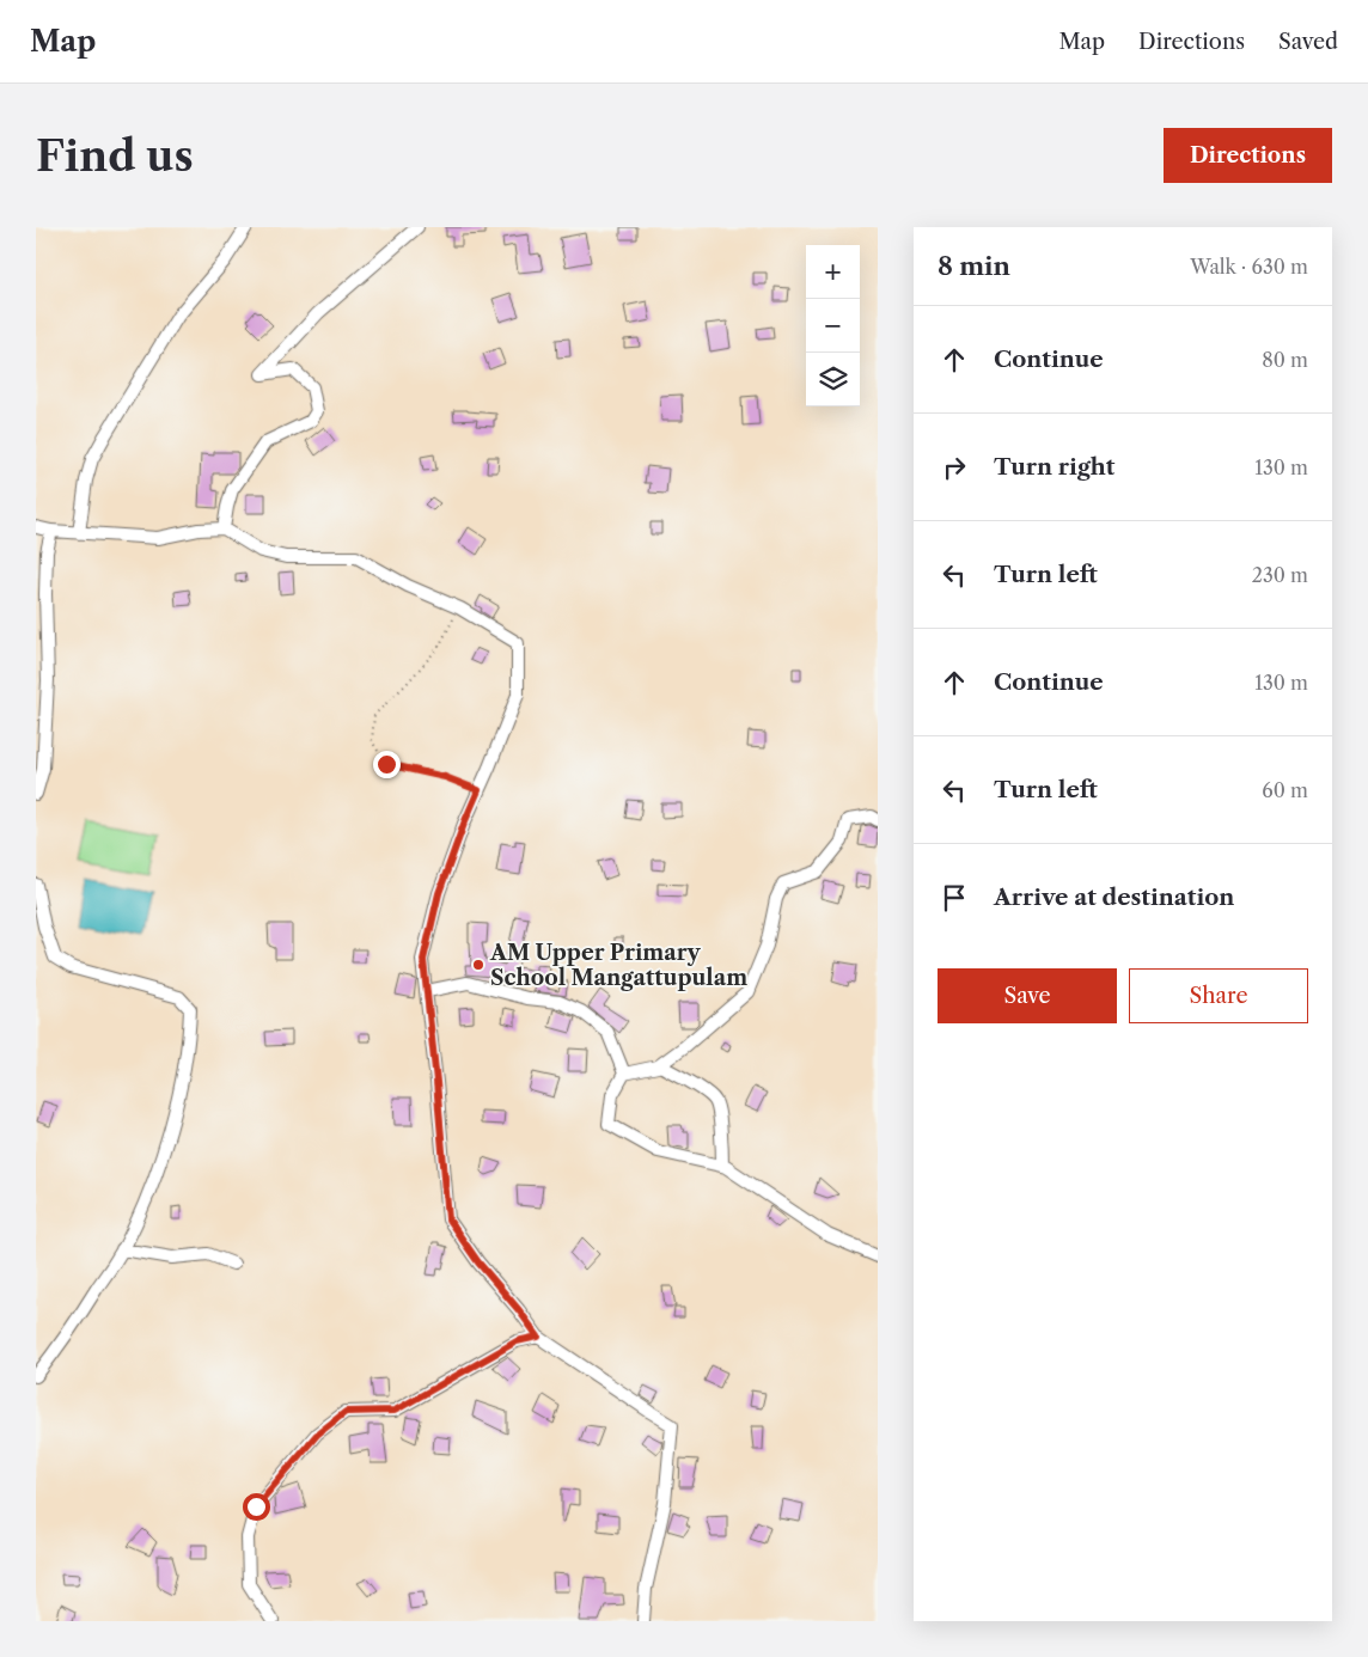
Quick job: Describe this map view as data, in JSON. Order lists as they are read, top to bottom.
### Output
{
  "places": ["AM Upper Primary School Mangattupulam"],
  "page": {
    "header": "Map",
    "nav": ["Map", "Directions", "Saved"],
    "buttons": [
      "Directions",
      ["Save", "Share"]
    ],
    "title": "Find us",
    "heading": ["8 min", "Walk · 630 m"],
    "map_buttons": ["+", "−"],
    "list": [
      ["Continue", "80 m"],
      ["Turn right", "130 m"],
      ["Turn left", "230 m"],
      ["Continue", "130 m"],
      ["Turn left", "60 m"],
      "Arrive at destination"
    ]
  }
}
